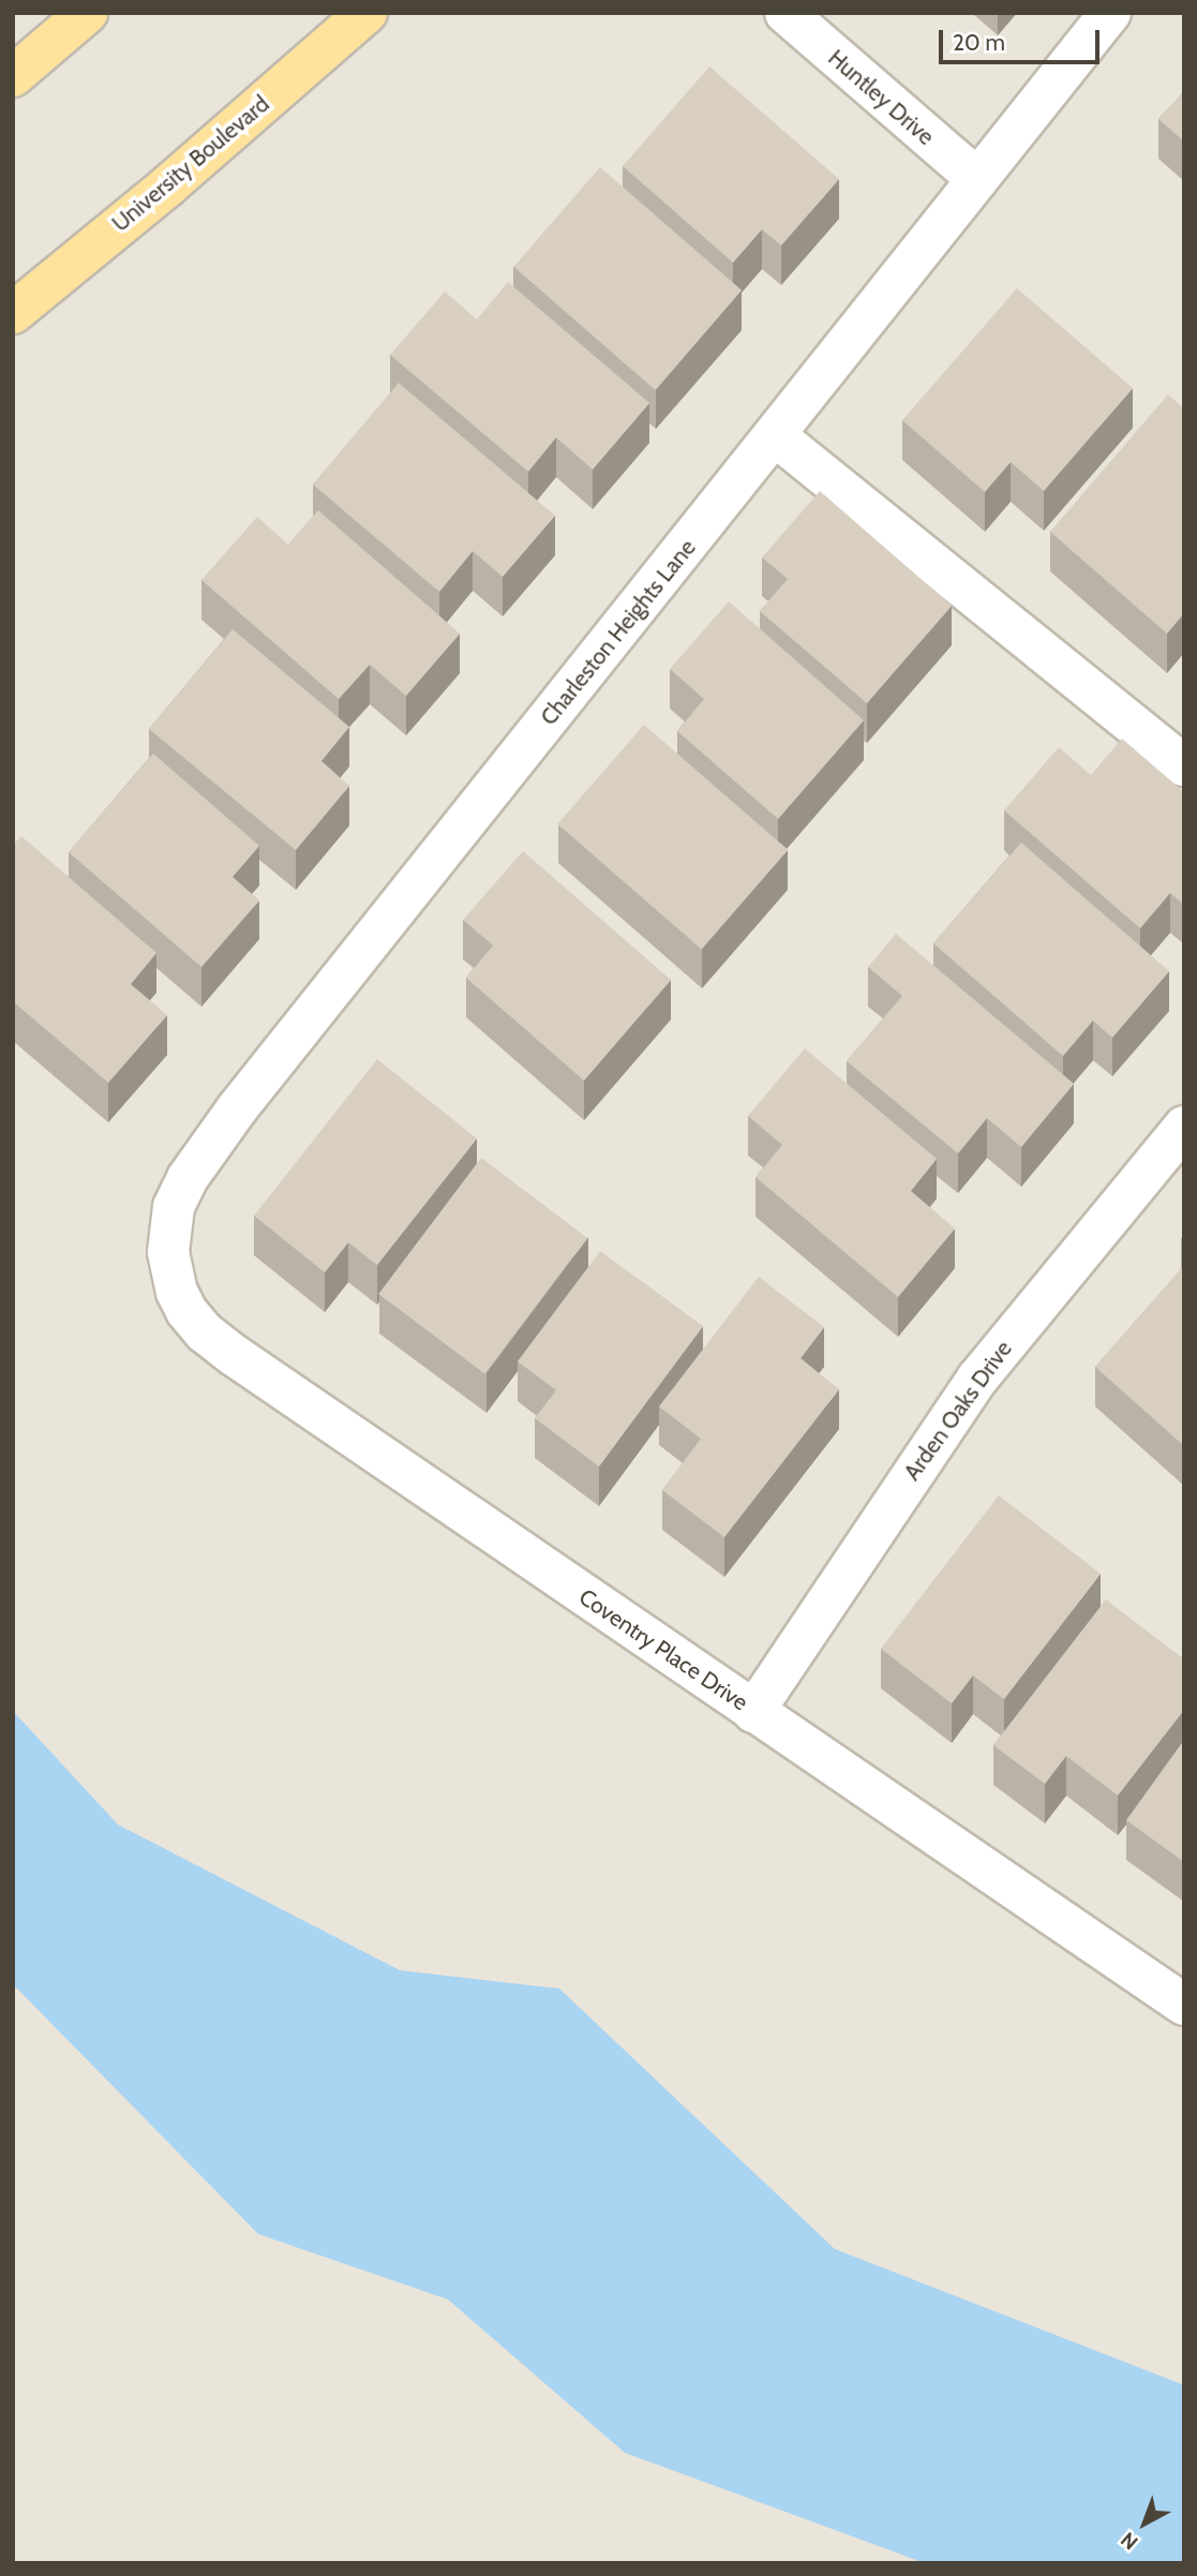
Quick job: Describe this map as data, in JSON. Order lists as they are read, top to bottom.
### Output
{
  "streets": {
    "main road": ["University Boulevard"],
    "street": [
      "Huntley Drive",
      "Charleston Heights Lane",
      "Arden Oaks Drive",
      "Coventry Place Drive"
    ]
  },
  "crossings": [
    ["Huntley Drive", "Charleston Heights Lane"],
    ["Charleston Heights Lane", "Coventry Place Drive"],
    ["Arden Oaks Drive", "Coventry Place Drive"]
  ],
  "scale_bar": "20 m",
  "north": "bottom left"
}
